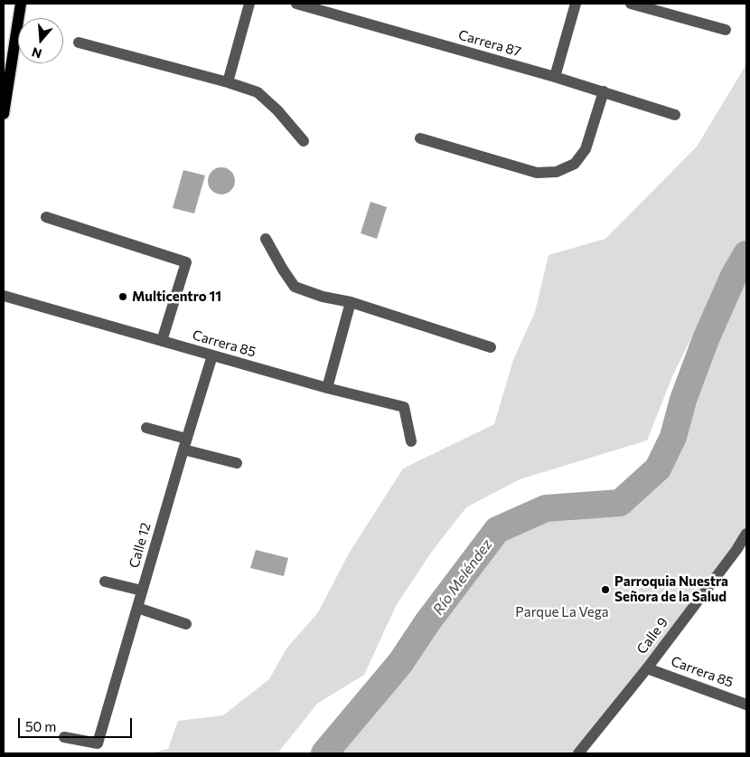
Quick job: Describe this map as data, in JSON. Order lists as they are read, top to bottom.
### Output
{
  "streets": {
    "street": [
      "Carrera 87",
      "Carrera 85",
      "Calle 12",
      "Calle 9"
    ]
  },
  "crossings": [
    ["Carrera 85", "Calle 12"],
    ["Carrera 85", "Calle 9"]
  ],
  "water": ["Río Meléndez"],
  "parks": ["Parque La Vega"],
  "places": ["Multicentro 11", "Parroquia Nuestra Señora de la Salud"],
  "scale_bar": "50 m",
  "north": "bottom"
}
